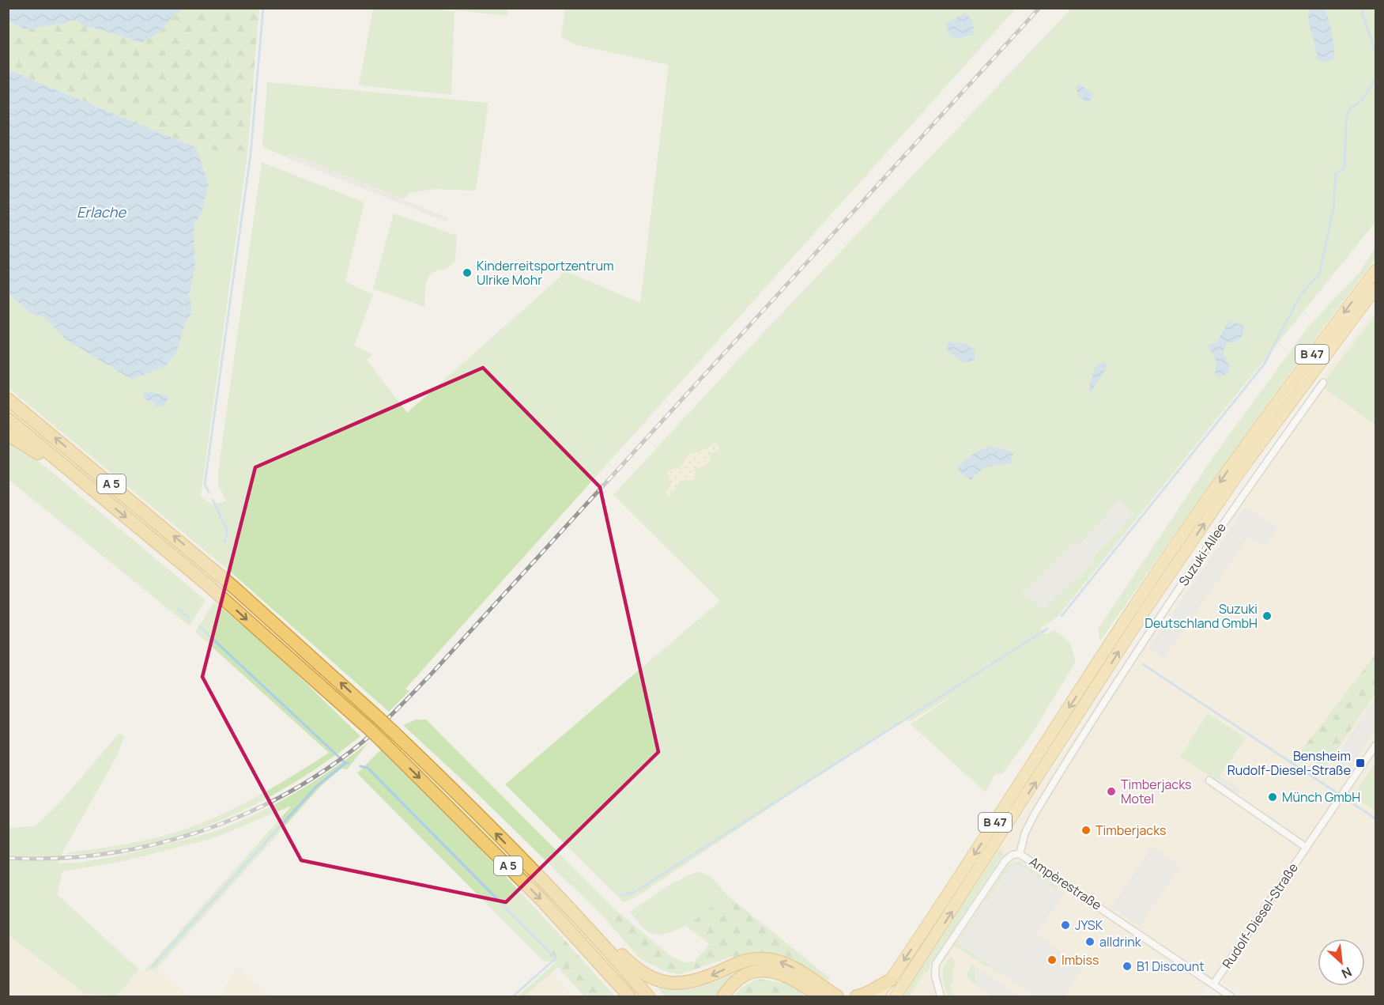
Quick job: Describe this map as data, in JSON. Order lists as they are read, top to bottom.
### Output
{
  "streets": {
    "highway": ["B 47", "A 5"],
    "street": ["Suzuki-Allee", "Ampèrestraße", "Rudolf-Diesel-Straße"]
  },
  "crossings": [
    ["Suzuki-Allee", "Ampèrestraße"],
    ["Ampèrestraße", "Rudolf-Diesel-Straße"]
  ],
  "water": ["Erlache"],
  "places": {
    "other": [
      "Kinderreitsportzentrum Ulrike Mohr",
      "Suzuki Deutschland GmbH",
      "Timberjacks Motel",
      "Münch GmbH",
      "Timberjacks",
      "JYSK",
      "alldrink",
      "Imbiss",
      "B1 Discount"
    ],
    "transit": ["Bensheim Rudolf-Diesel-Straße"]
  },
  "north": "bottom right"
}
